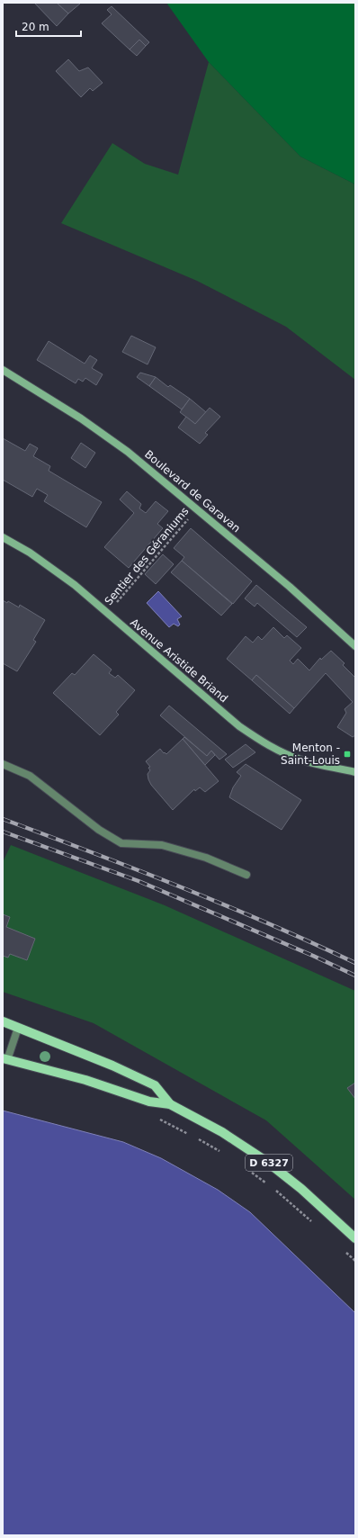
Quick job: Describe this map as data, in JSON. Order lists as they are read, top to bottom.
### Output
{
  "streets": {
    "main road": ["D 6327"],
    "street": ["Boulevard de Garavan", "Avenue Aristide Briand"],
    "path": ["Sentier des Géraniums"]
  },
  "crossings": [
    ["Boulevard de Garavan", "Sentier des Géraniums"],
    ["Sentier des Géraniums", "Avenue Aristide Briand"]
  ],
  "places": {
    "transit": ["Menton - Saint-Louis"]
  },
  "scale_bar": "20 m"
}
